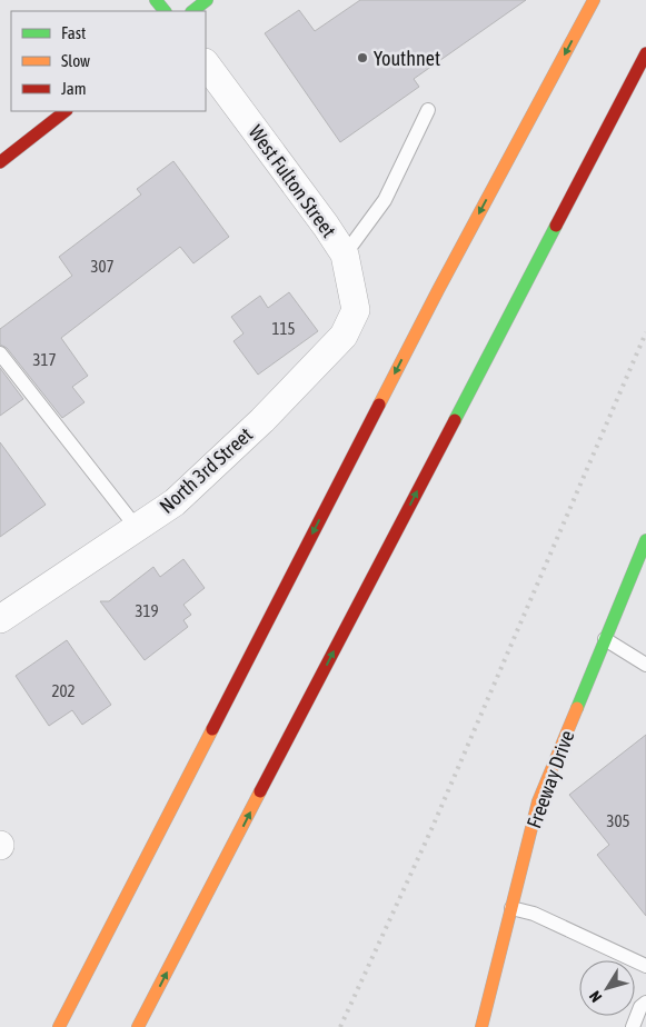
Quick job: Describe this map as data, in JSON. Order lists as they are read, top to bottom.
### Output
{
  "streets": {
    "main road": ["Freeway Drive"],
    "street": ["West Fulton Street", "North 3rd Street"]
  },
  "crossings": [
    ["West Fulton Street", "North 3rd Street"]
  ],
  "places": ["Youthnet"],
  "house_numbers": [
    "307",
    "115",
    "317",
    "319",
    "202",
    "305"
  ],
  "legend": ["Fast", "Slow", "Jam"],
  "north": "bottom left"
}
